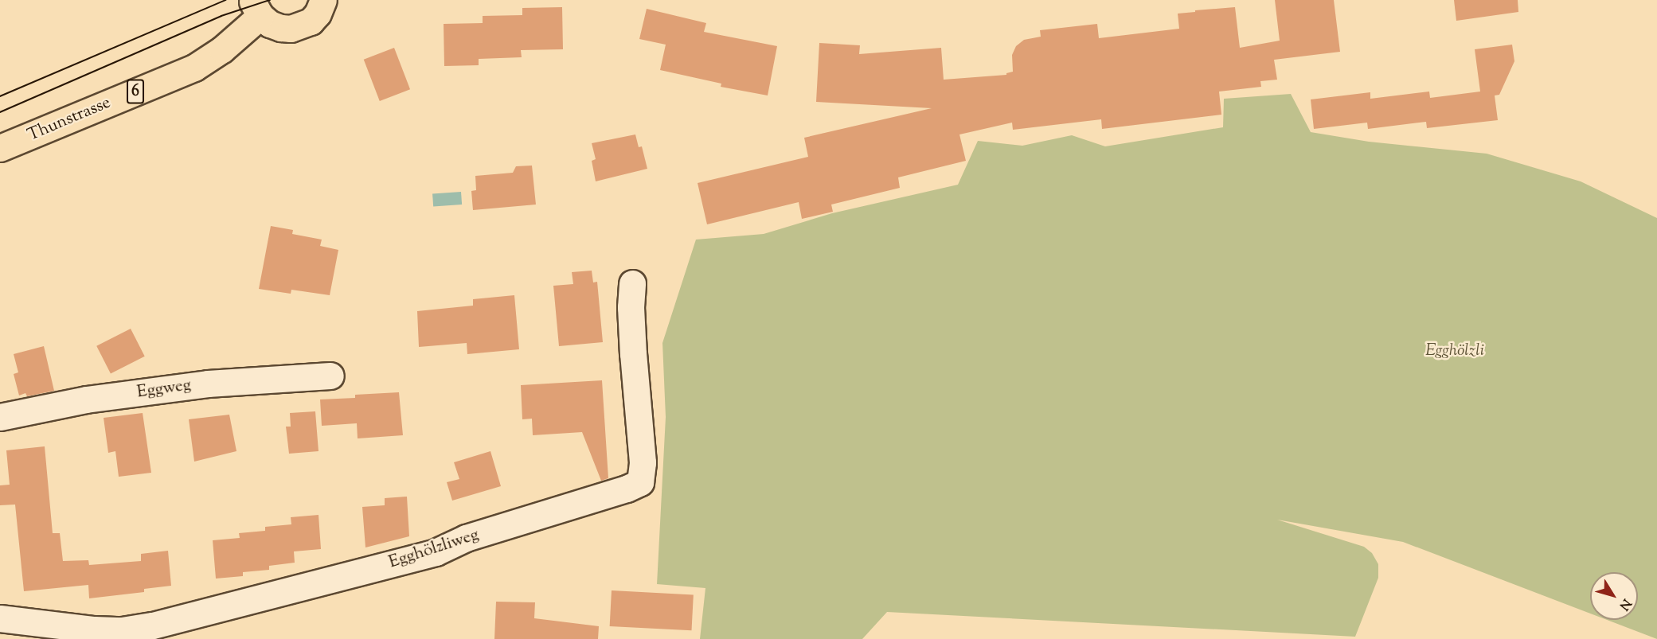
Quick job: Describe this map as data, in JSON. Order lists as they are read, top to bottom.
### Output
{
  "streets": {
    "main road": ["6", "Thunstrasse"],
    "street": ["Eggweg", "Egghölzliweg"]
  },
  "parks": ["Egghölzli"],
  "north": "bottom right"
}
